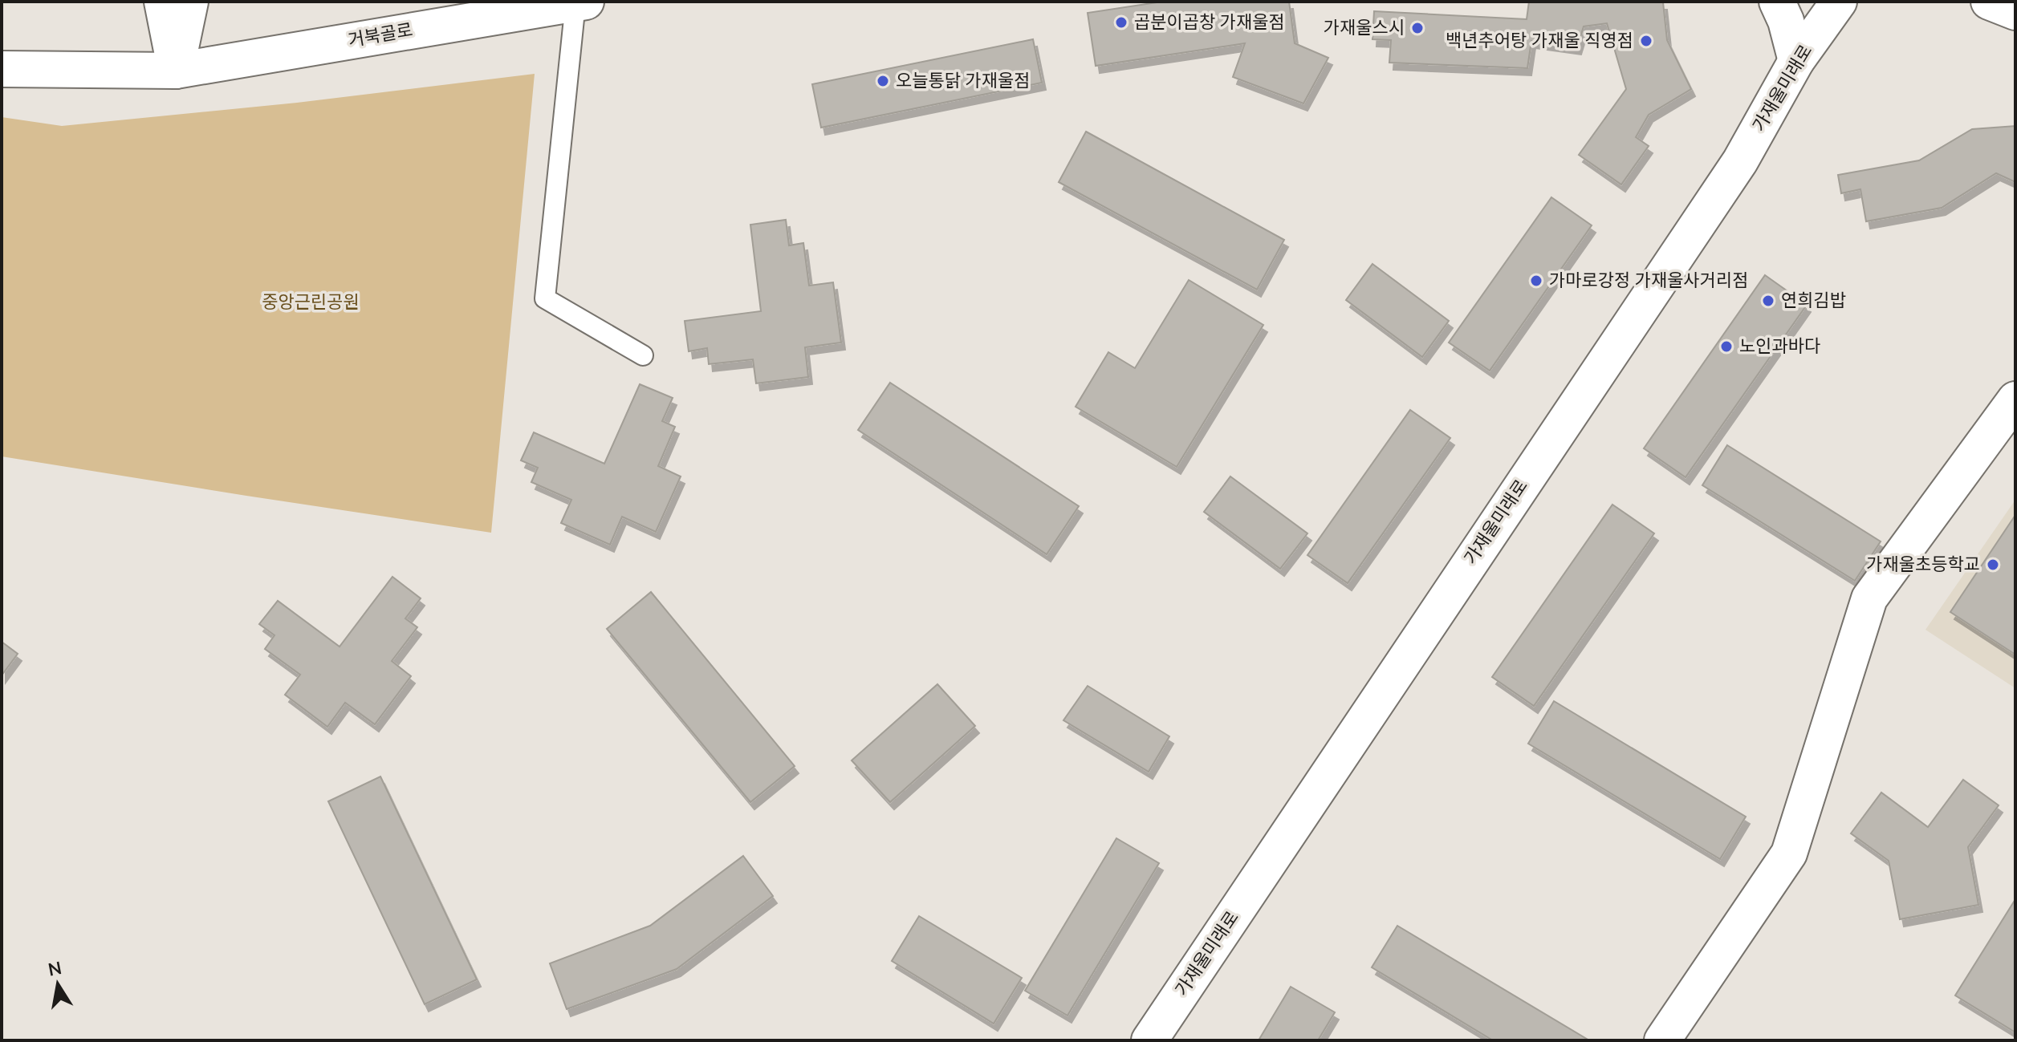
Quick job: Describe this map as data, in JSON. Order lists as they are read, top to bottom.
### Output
{
  "streets": {
    "main road": ["거북골로", "가재울미래로"]
  },
  "parks": ["중앙근린공원"],
  "places": [
    "곱분이곱창 가재울점",
    "가재울스시",
    "백년추어탕 가재울 직영점",
    "오늘통닭 가재울점",
    "가마로강정 가재울사거리점",
    "연희김밥",
    "노인과바다",
    "가재울초등학교"
  ],
  "north": "top"
}
